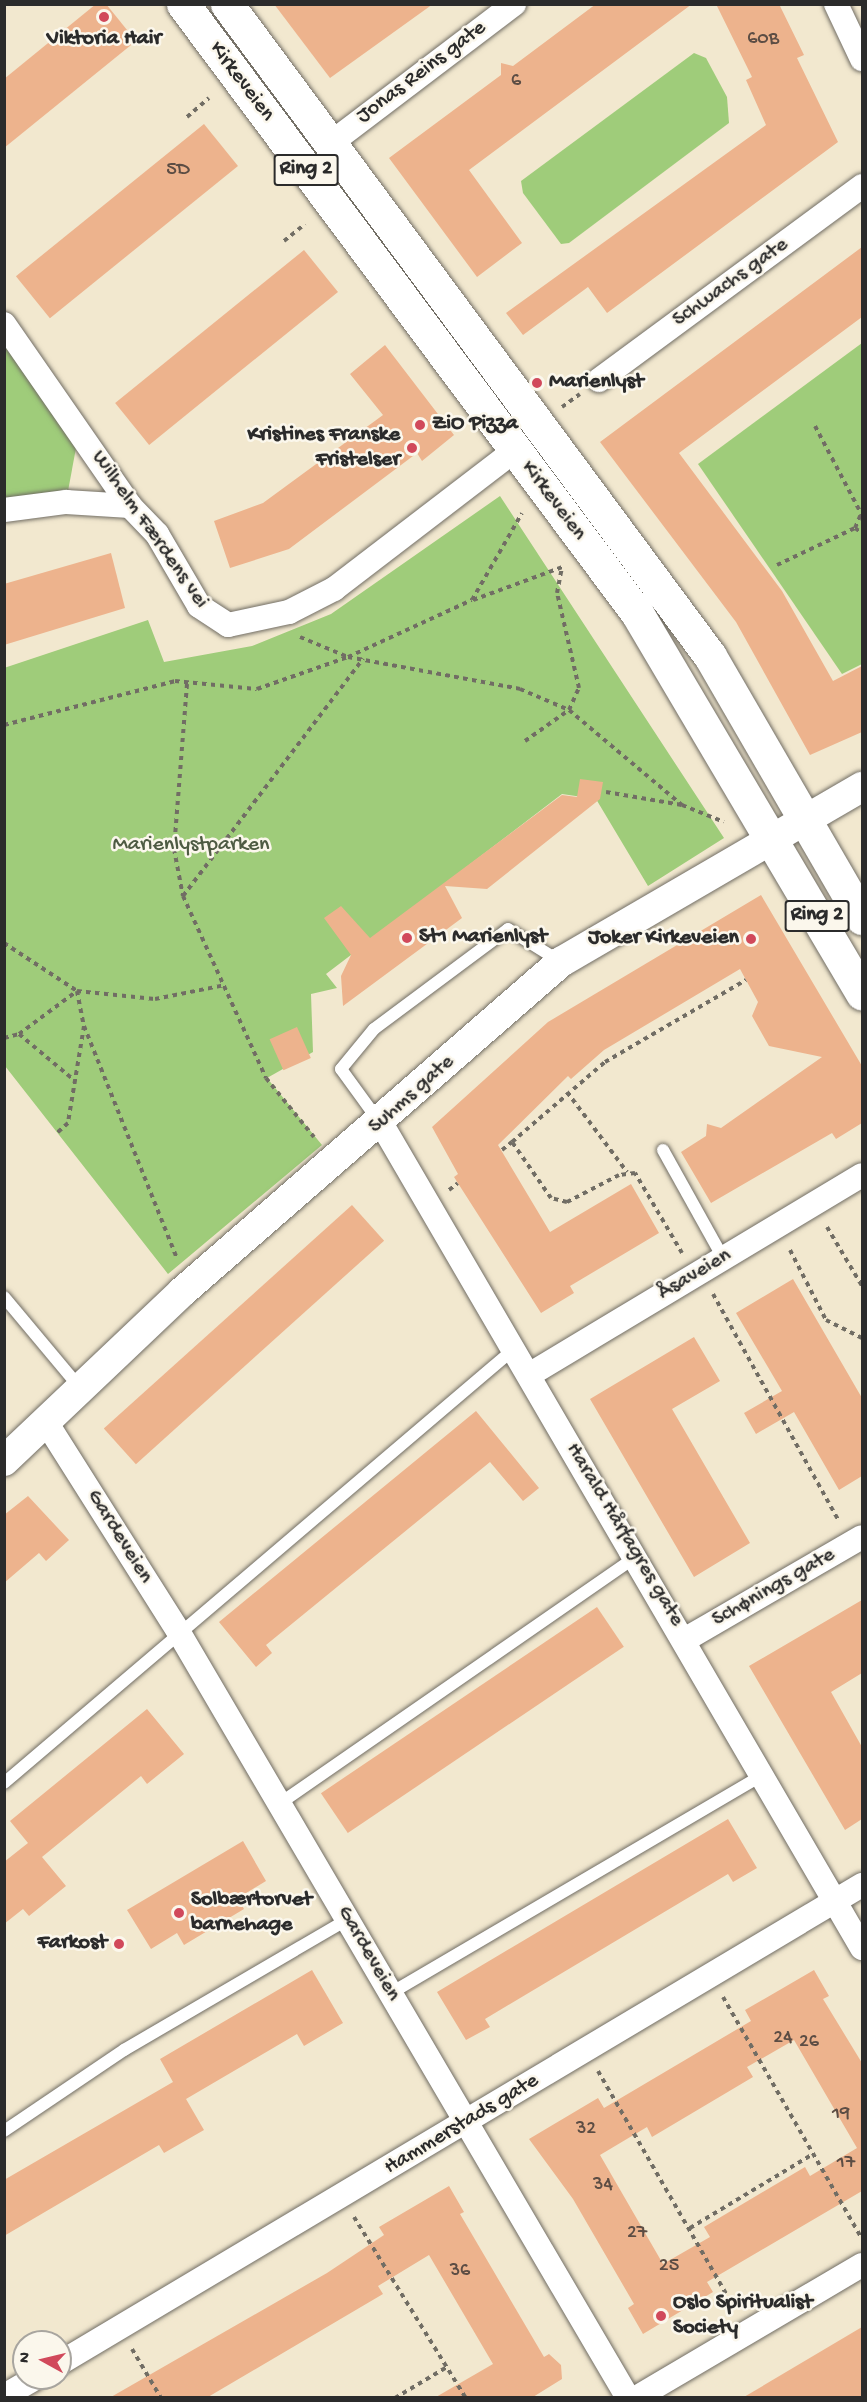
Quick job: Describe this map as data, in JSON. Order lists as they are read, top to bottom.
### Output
{
  "streets": {
    "main road": ["Kirkeveien", "Ring 2"],
    "street": [
      "Jonas Reins gate",
      "Schwachs gate",
      "Wilhelm Færdens vei",
      "Suhms gate",
      "Åsaveien",
      "Harald Hårfagres gate",
      "Gardeveien",
      "Schønings gate",
      "Hammerstads gate"
    ]
  },
  "crossings": [
    ["Jonas Reins gate", "Kirkeveien"],
    ["Kirkeveien", "Wilhelm Færdens vei"],
    ["Kirkeveien", "Suhms gate"],
    ["Suhms gate", "Harald Hårfagres gate"],
    ["Suhms gate", "Gardeveien"],
    ["Åsaveien", "Harald Hårfagres gate"],
    ["Harald Hårfagres gate", "Schønings gate"],
    ["Harald Hårfagres gate", "Hammerstads gate"],
    ["Gardeveien", "Hammerstads gate"]
  ],
  "parks": ["Marienlystparken"],
  "places": [
    "Viktoria Hair",
    "Marienlyst",
    "ZiO Pizza",
    "Kristines Franske Fristelser",
    "St1 Marienlyst",
    "Joker Kirkeveien",
    "Solbærtorvet barnehage",
    "Farkost",
    "Oslo Spiritualist Society"
  ],
  "house_numbers": [
    "60B",
    "6",
    "5D",
    "24",
    "26",
    "19",
    "32",
    "17",
    "34",
    "27",
    "25",
    "36"
  ],
  "north": "left"
}
